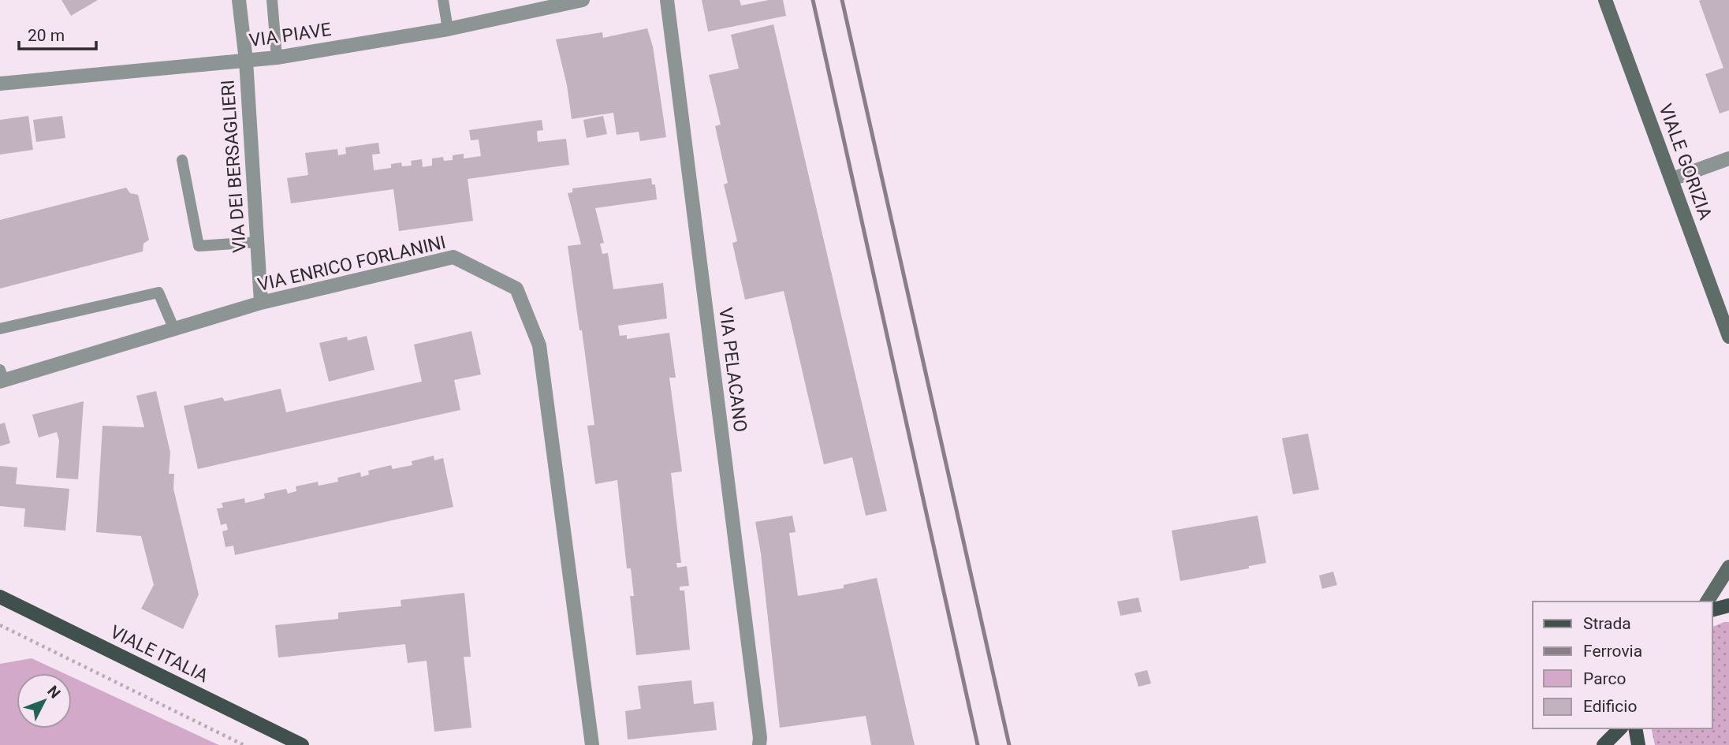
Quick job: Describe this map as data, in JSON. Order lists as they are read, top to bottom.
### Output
{
  "streets": {
    "main road": ["VIALE GORIZIA", "VIALE ITALIA"],
    "street": [
      "VIA PIAVE",
      "VIA DEI BERSAGLIERI",
      "VIA ENRICO FORLANINI",
      "VIA PELACANO"
    ]
  },
  "crossings": [
    ["VIA PIAVE", "VIA DEI BERSAGLIERI"],
    ["VIA DEI BERSAGLIERI", "VIA ENRICO FORLANINI"]
  ],
  "legend": [
    "Strada",
    "Ferrovia",
    "Parco",
    "Edificio"
  ],
  "scale_bar": "20 m",
  "north": "top right"
}
